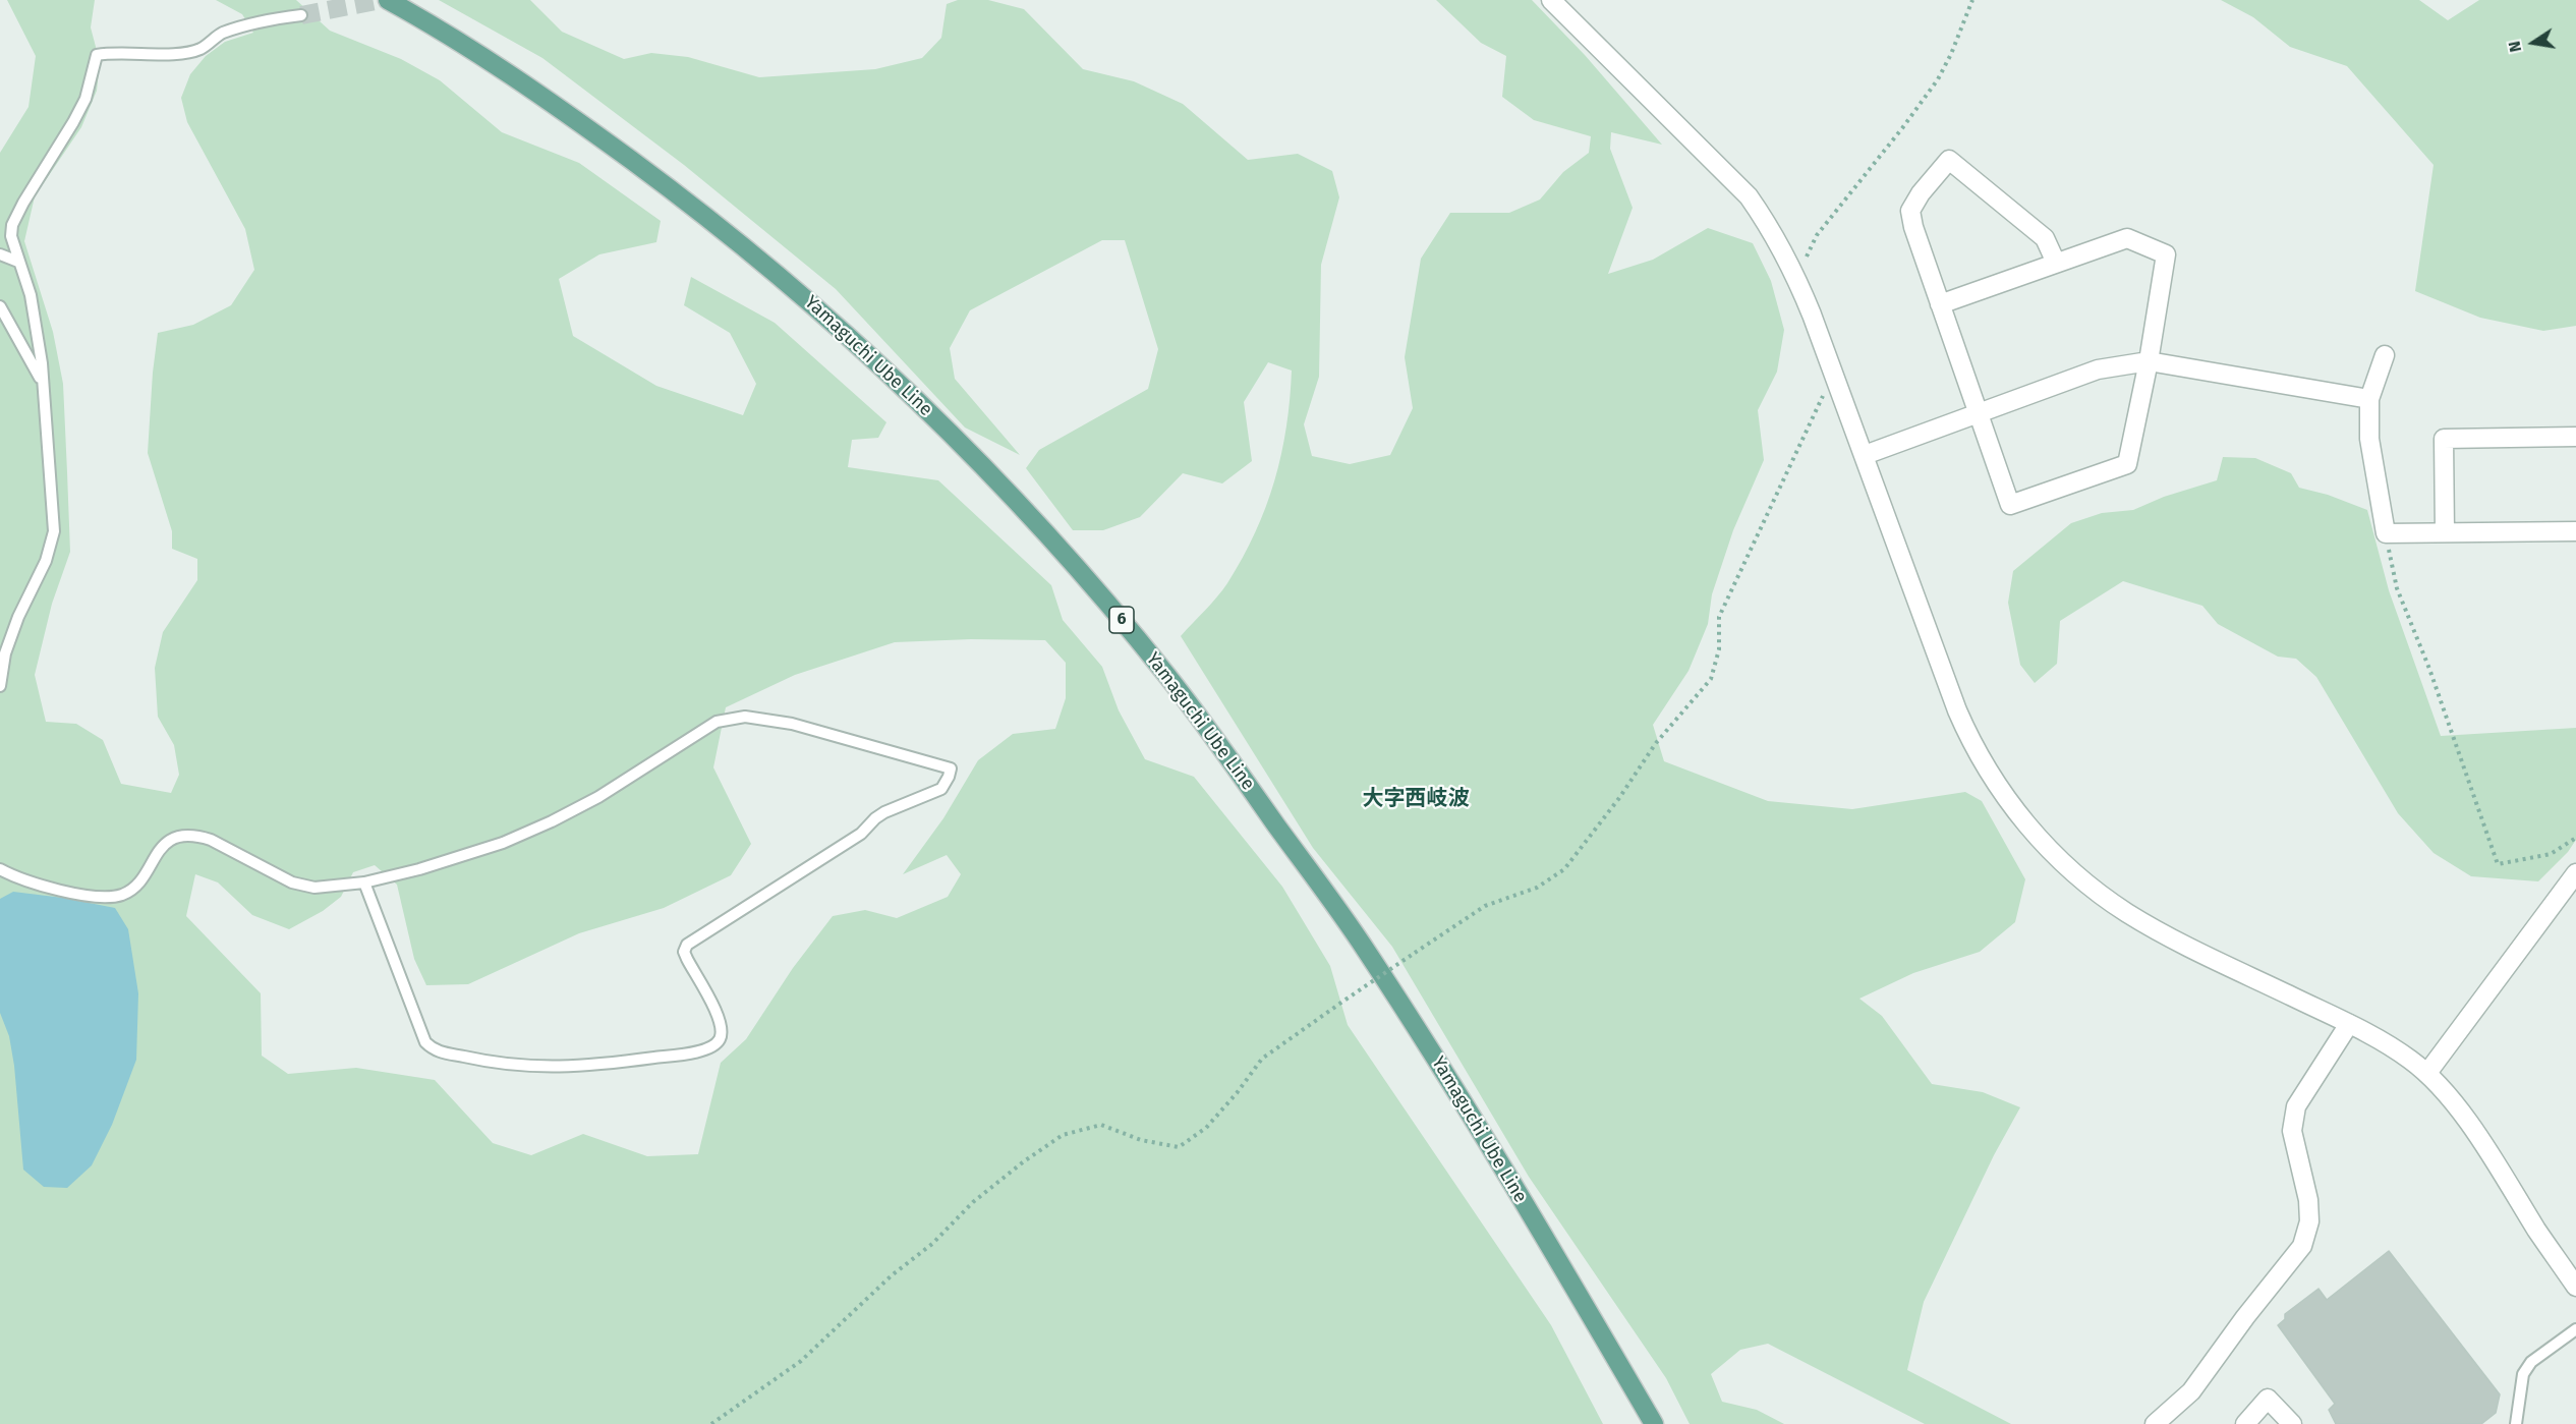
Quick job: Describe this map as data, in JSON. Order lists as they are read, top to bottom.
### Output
{
  "streets": {
    "main road": ["Yamaguchi Ube Line", "6"]
  },
  "districts": ["大字西岐波"],
  "north": "left"
}
